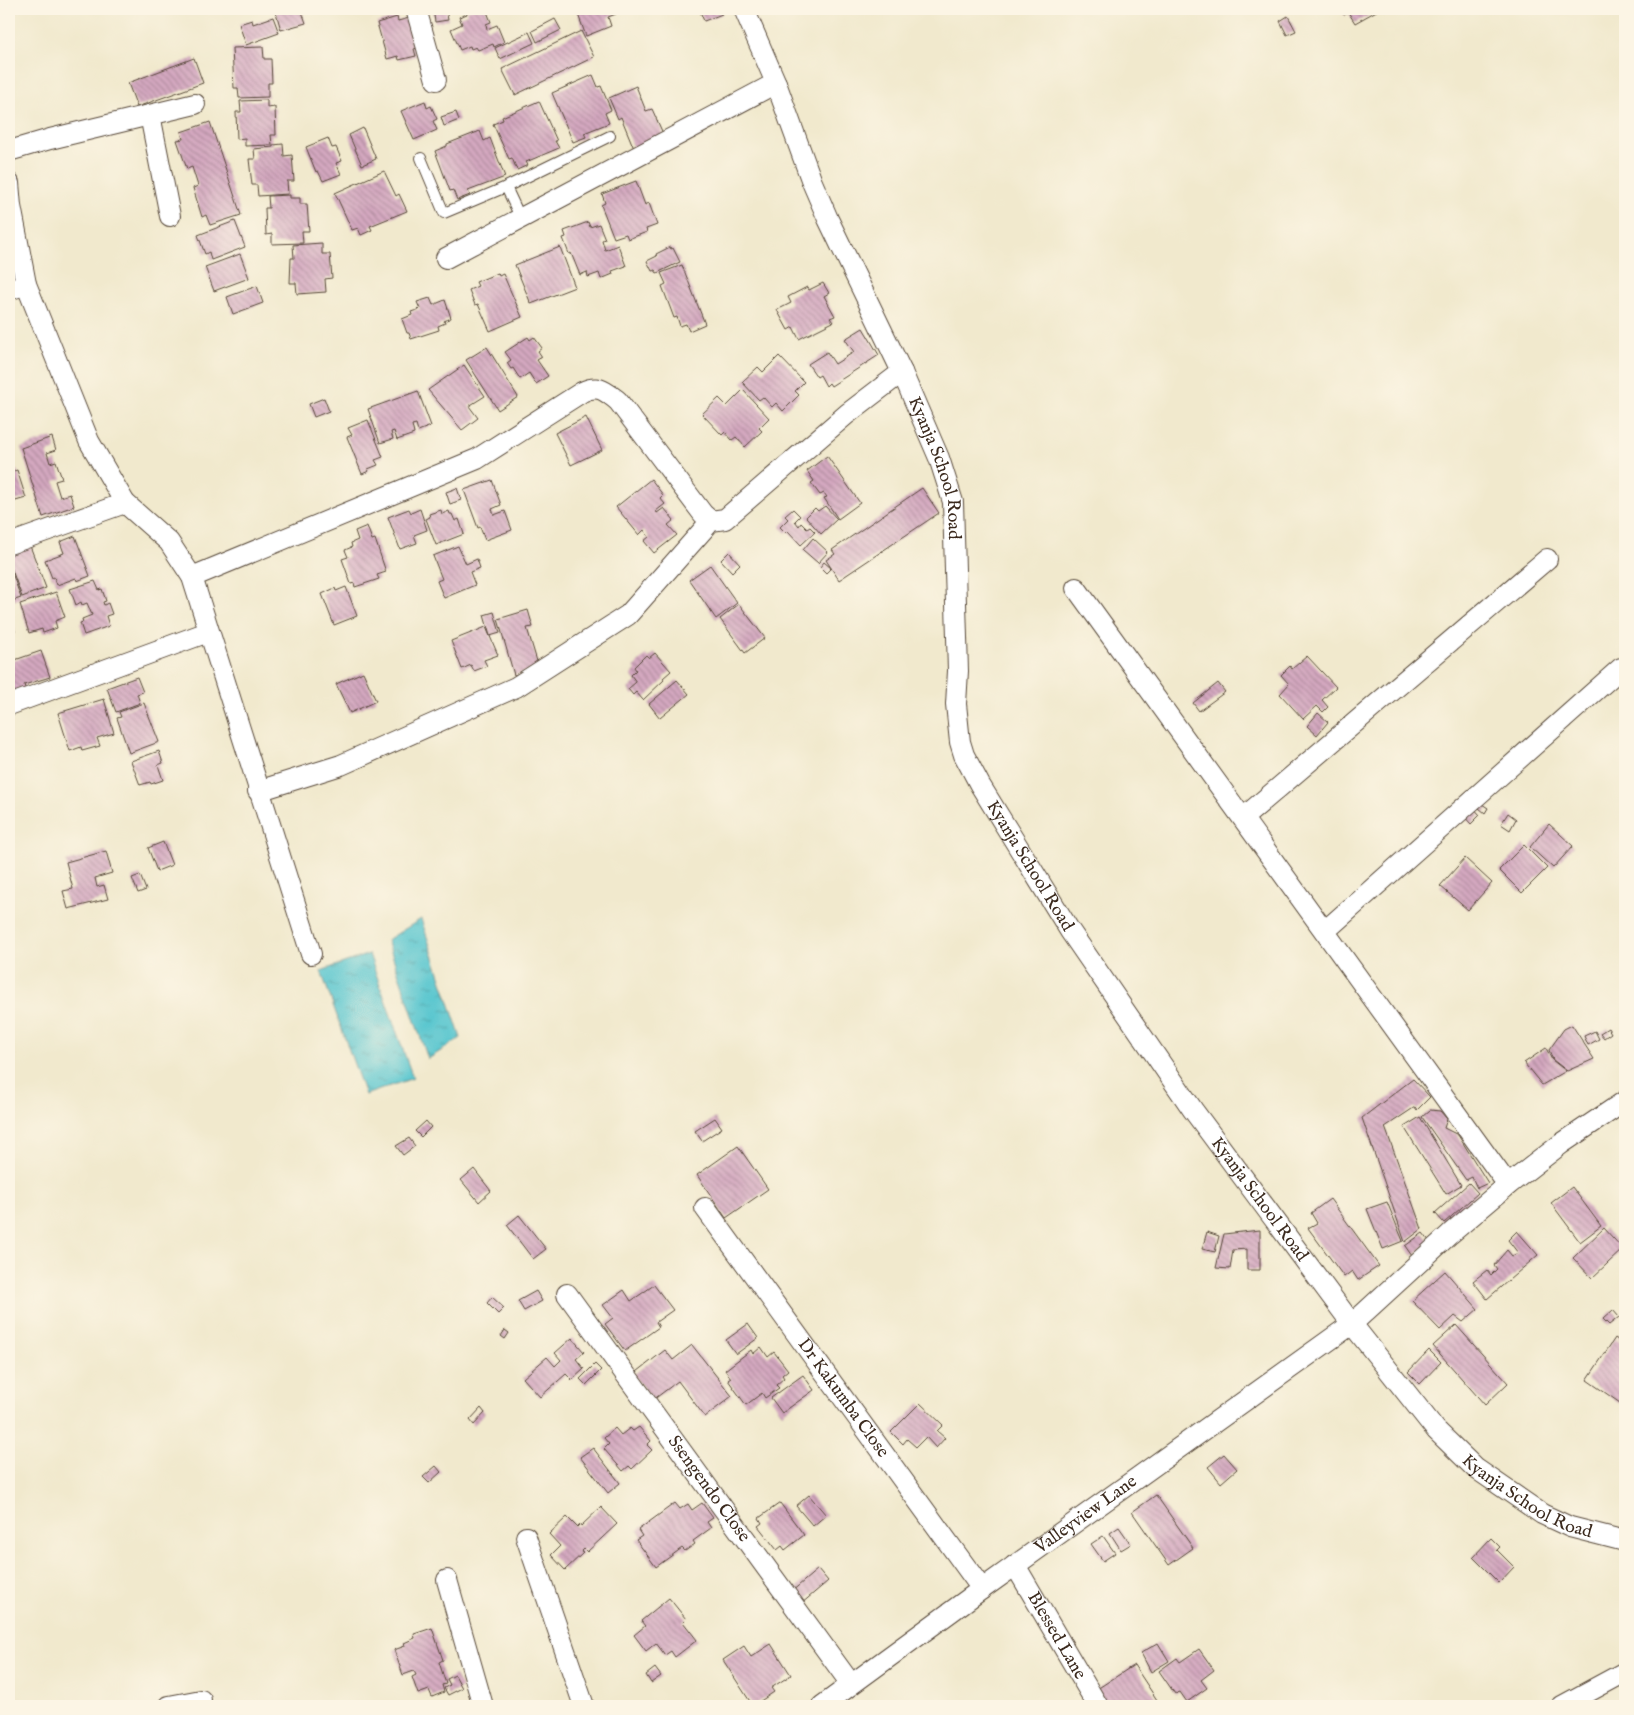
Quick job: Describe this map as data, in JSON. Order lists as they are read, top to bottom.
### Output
{
  "streets": {
    "street": [
      "Kyanja School Road",
      "Dr Kakumba Close",
      "Ssengendo Close",
      "Valleyview Lane",
      "Blessed Lane"
    ]
  },
  "crossings": [
    ["Kyanja School Road", "Valleyview Lane"],
    ["Dr Kakumba Close", "Valleyview Lane"],
    ["Ssengendo Close", "Valleyview Lane"],
    ["Valleyview Lane", "Blessed Lane"]
  ]
}
